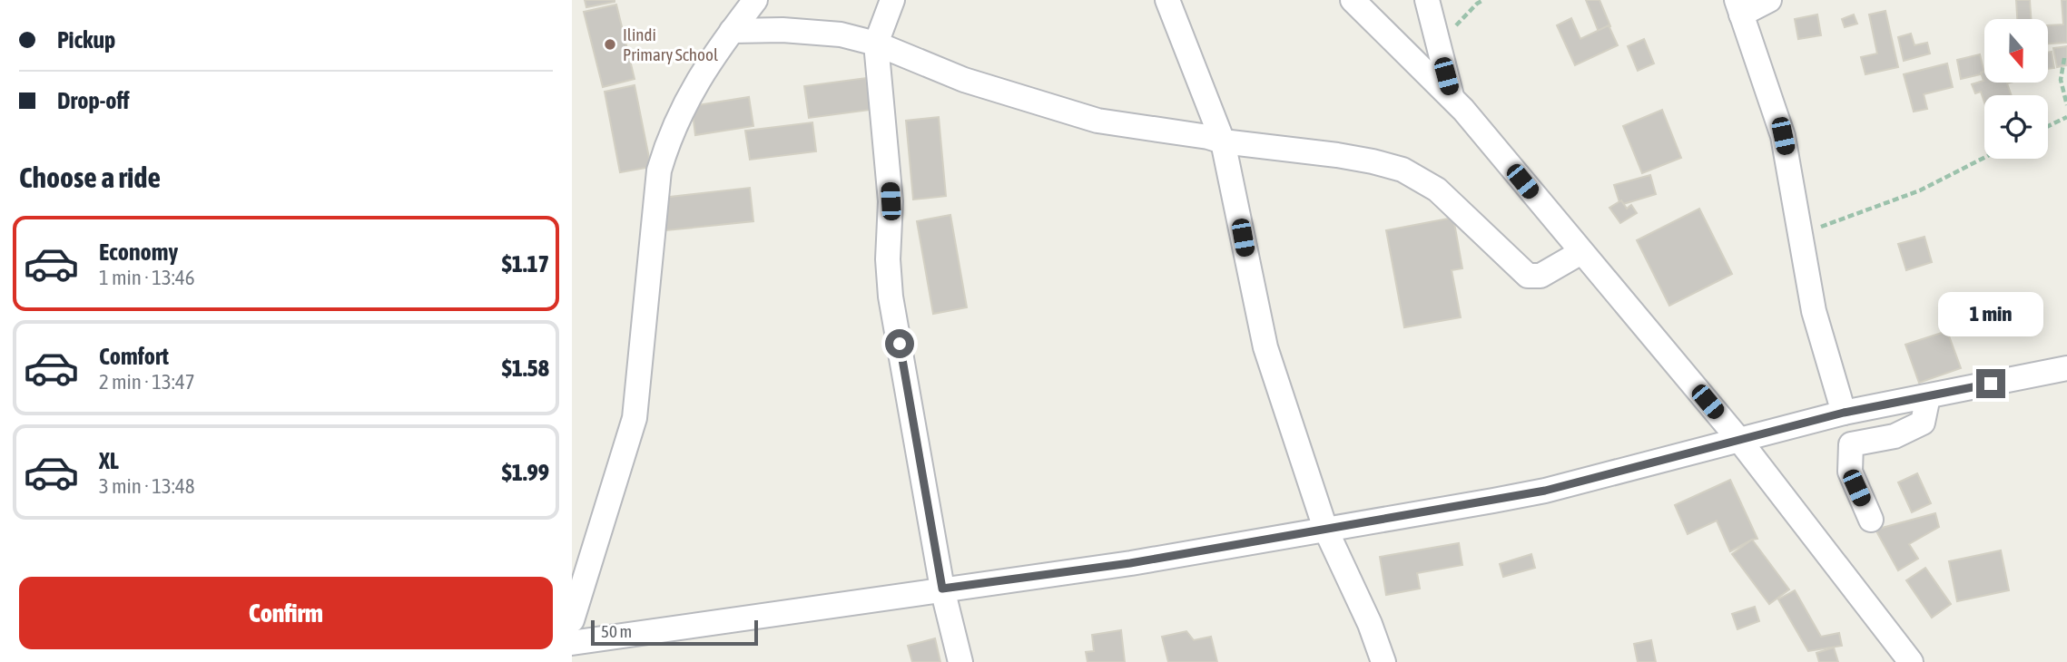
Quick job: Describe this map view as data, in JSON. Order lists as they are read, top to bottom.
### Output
{
  "places": ["Ilindi Primary School"],
  "scale_bar": "50 m",
  "north": "bottom",
  "page": {
    "banner": ["Pickup", "Drop-off"],
    "heading": "Choose a ride",
    "list": [
      {
        "name": "Economy",
        "note": "1 min · 13:46",
        "value": "$1.17"
      },
      {
        "name": "Comfort",
        "note": "2 min · 13:47",
        "value": "$1.58"
      },
      {
        "name": "XL",
        "note": "3 min · 13:48",
        "value": "$1.99"
      }
    ],
    "bubble": "1 min",
    "buttons": "Confirm",
    "scale": "50 m"
  }
}
